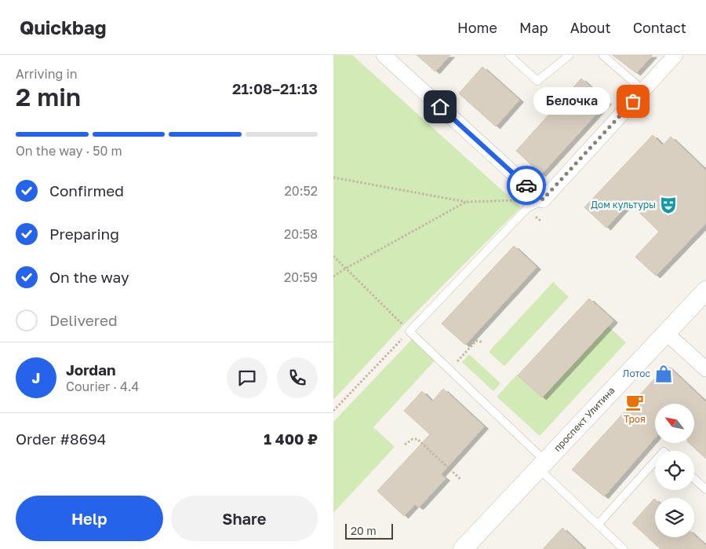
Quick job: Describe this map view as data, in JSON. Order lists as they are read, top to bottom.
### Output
{
  "streets": {
    "street": ["проспект Улитина"]
  },
  "places": {
    "other": ["Белочка"],
    "theatre": ["Дом культуры"],
    "shop": ["Лотос"],
    "cafe": ["Троя"]
  },
  "scale_bar": "20 m",
  "north": "top left",
  "page": {
    "header": "Quickbag",
    "nav": [
      "Home",
      "Map",
      "About",
      "Contact"
    ],
    "heading": ["2 min", "Arriving in", "21:08–21:13"],
    "panel": [
      "Jordan",
      "Courier · 4.4",
      "Order #8694",
      "1 400 ₽"
    ],
    "bubble": "Белочка",
    "bar": "On the way · 50 m",
    "list": [
      ["Confirmed", "20:52"],
      ["Preparing", "20:58"],
      ["On the way", "20:59"],
      "Delivered"
    ],
    "round": "J",
    "buttons": ["Help", "Share"],
    "scale": "20 m"
  }
}
